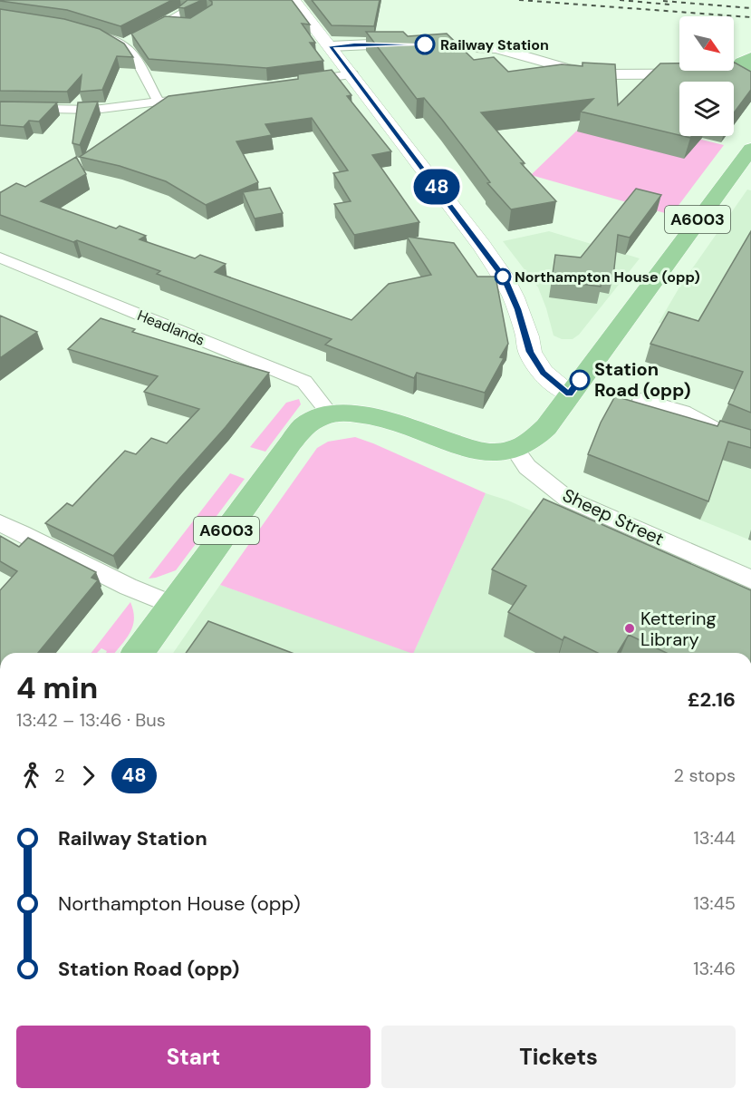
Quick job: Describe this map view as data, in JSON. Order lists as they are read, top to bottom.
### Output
{
  "streets": {
    "main road": ["A6003"],
    "street": ["Headlands", "Sheep Street"]
  },
  "crossings": [
    ["A6003", "Headlands"],
    ["A6003", "Sheep Street"]
  ],
  "places": [
    "Railway Station",
    "Northampton House (opp)",
    "Station Road (opp)",
    "Kettering Library"
  ],
  "lines": ["bus line 48"],
  "north": "bottom right",
  "page": {
    "on_map": "48",
    "heading": ["4 min", "13:42 – 13:46 · Bus", "£2.16"],
    "legs": ["2", "48", "2 stops"],
    "list": [
      {
        "name": "Railway Station",
        "value": "13:44"
      },
      {
        "name": "Northampton House (opp)",
        "value": "13:45"
      },
      {
        "name": "Station Road (opp)",
        "value": "13:46"
      }
    ],
    "buttons": ["Start", "Tickets"]
  }
}
